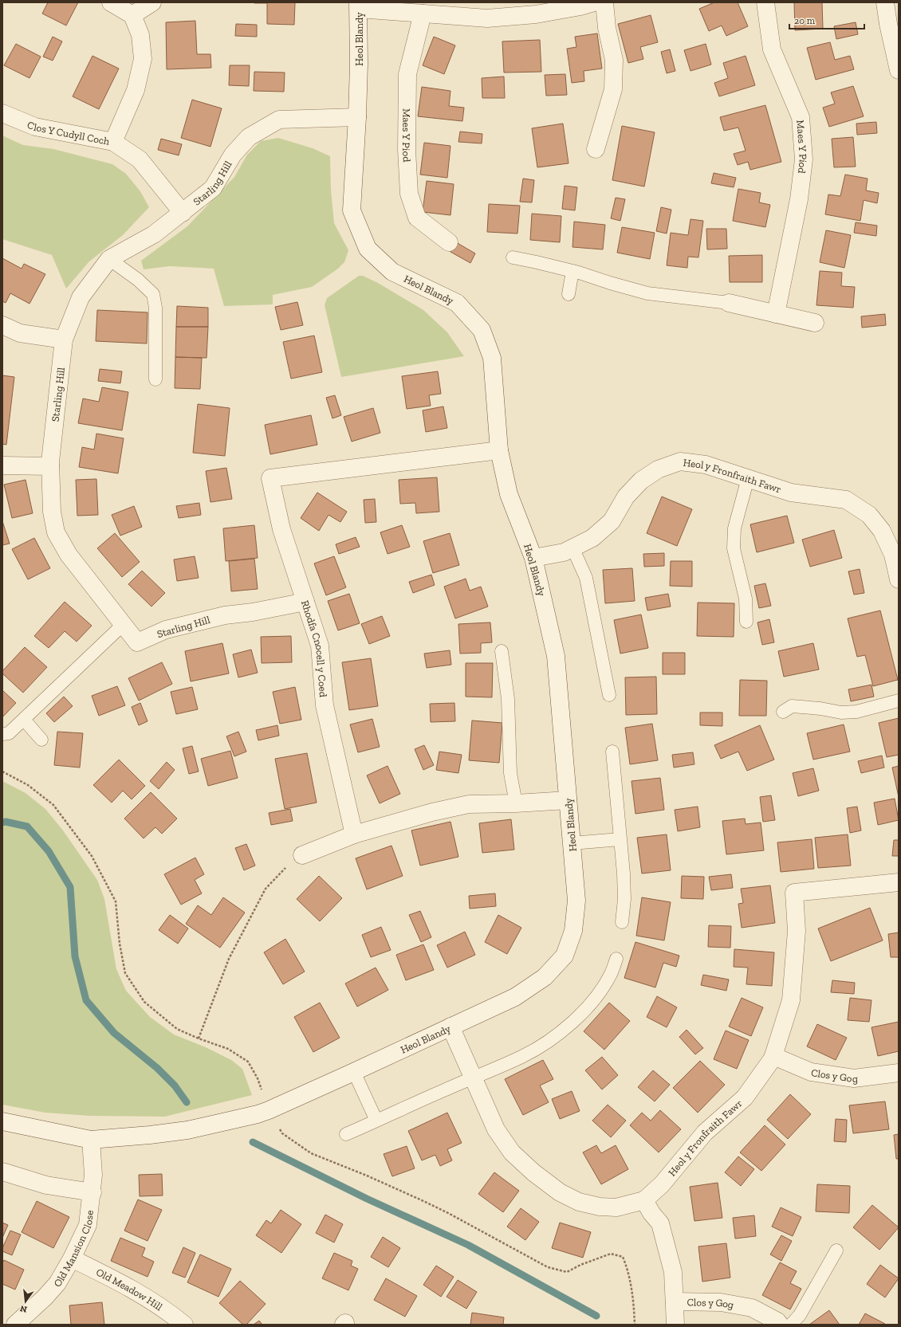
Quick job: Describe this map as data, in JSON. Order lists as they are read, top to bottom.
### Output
{
  "streets": {
    "street": [
      "Heol Blandy",
      "Clos Y Cudyll Coch",
      "Maes Y Piod",
      "Starling Hill",
      "Heol y Fronfraith Fawr",
      "Rhodfa Cnocell y Coed",
      "Clos y Gog",
      "Old Mansion Close",
      "Old Meadow Hill"
    ]
  },
  "crossings": [
    ["Heol Blandy", "Starling Hill"],
    ["Heol Blandy", "Heol y Fronfraith Fawr"],
    ["Heol Blandy", "Rhodfa Cnocell y Coed"],
    ["Heol Blandy", "Old Mansion Close"],
    ["Clos Y Cudyll Coch", "Starling Hill"],
    ["Starling Hill", "Rhodfa Cnocell y Coed"],
    ["Heol y Fronfraith Fawr", "Clos y Gog"],
    ["Old Mansion Close", "Old Meadow Hill"]
  ],
  "scale_bar": "20 m",
  "north": "bottom"
}
